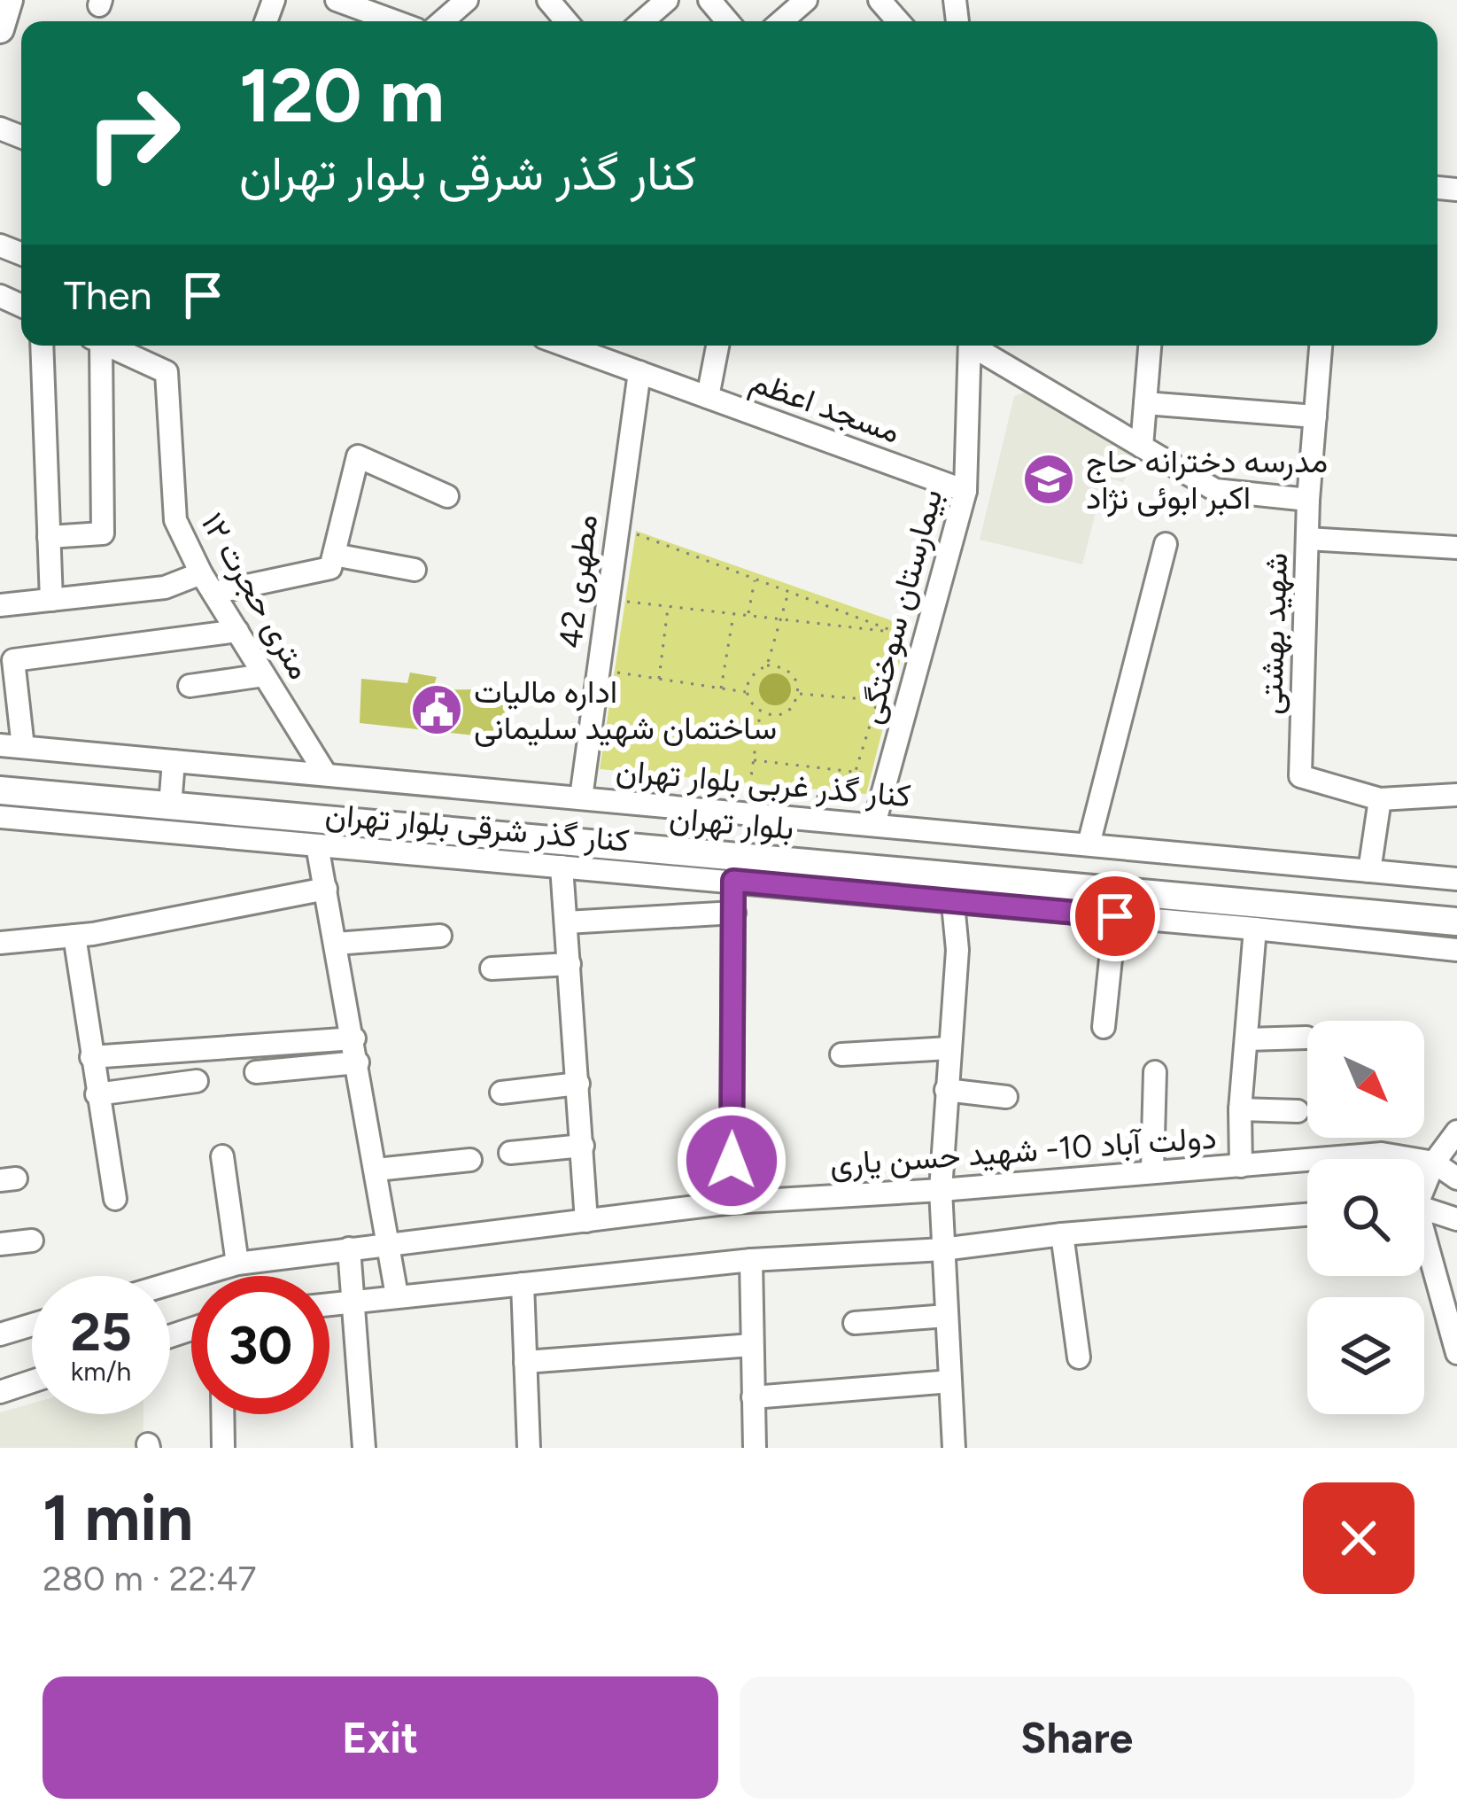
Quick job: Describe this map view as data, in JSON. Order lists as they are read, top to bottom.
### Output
{
  "streets": {
    "main road": ["بلوار تهران"],
    "street": [
      "مسجد اعظم",
      "مطهری 42",
      "۱۲ متری حجرت",
      "بیمارستان سوختگی",
      "شهید بهشتی",
      "کنار گذر غربی بلوار تهران",
      "کنار گذر شرقی بلوار تهران",
      "دولت آباد 10- شهید حسن یاری"
    ]
  },
  "crossings": [
    ["مسجد اعظم", "مطهری 42"],
    ["مسجد اعظم", "بیمارستان سوختگی"],
    ["مطهری 42", "کنار گذر غربی بلوار تهران"],
    ["۱۲ متری حجرت", "کنار گذر غربی بلوار تهران"],
    ["بیمارستان سوختگی", "کنار گذر غربی بلوار تهران"]
  ],
  "places": {
    "school or university": ["مدرسه دخترانه حاج اکبر ابوئی نژاد"],
    "public building": ["اداره مالیات ساختمان شهید سلیمانی"]
  },
  "north": "bottom right",
  "page": {
    "turn": ["120 m", "کنار گذر شرقی بلوار تهران"],
    "then": "Then",
    "speed": "25 km/h",
    "limit": "30",
    "heading": ["1 min", "280 m · 22:47"],
    "buttons": ["Exit", "Share"]
  }
}
